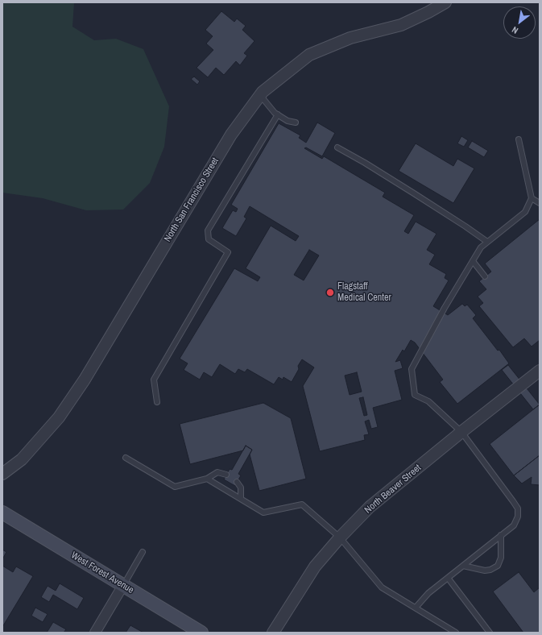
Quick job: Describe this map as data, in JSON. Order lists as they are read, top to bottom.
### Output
{
  "streets": {
    "main road": ["West Forest Avenue"],
    "street": ["North San Francisco Street", "North Beaver Street"]
  },
  "places": ["Flagstaff Medical Center"],
  "north": "bottom left"
}
